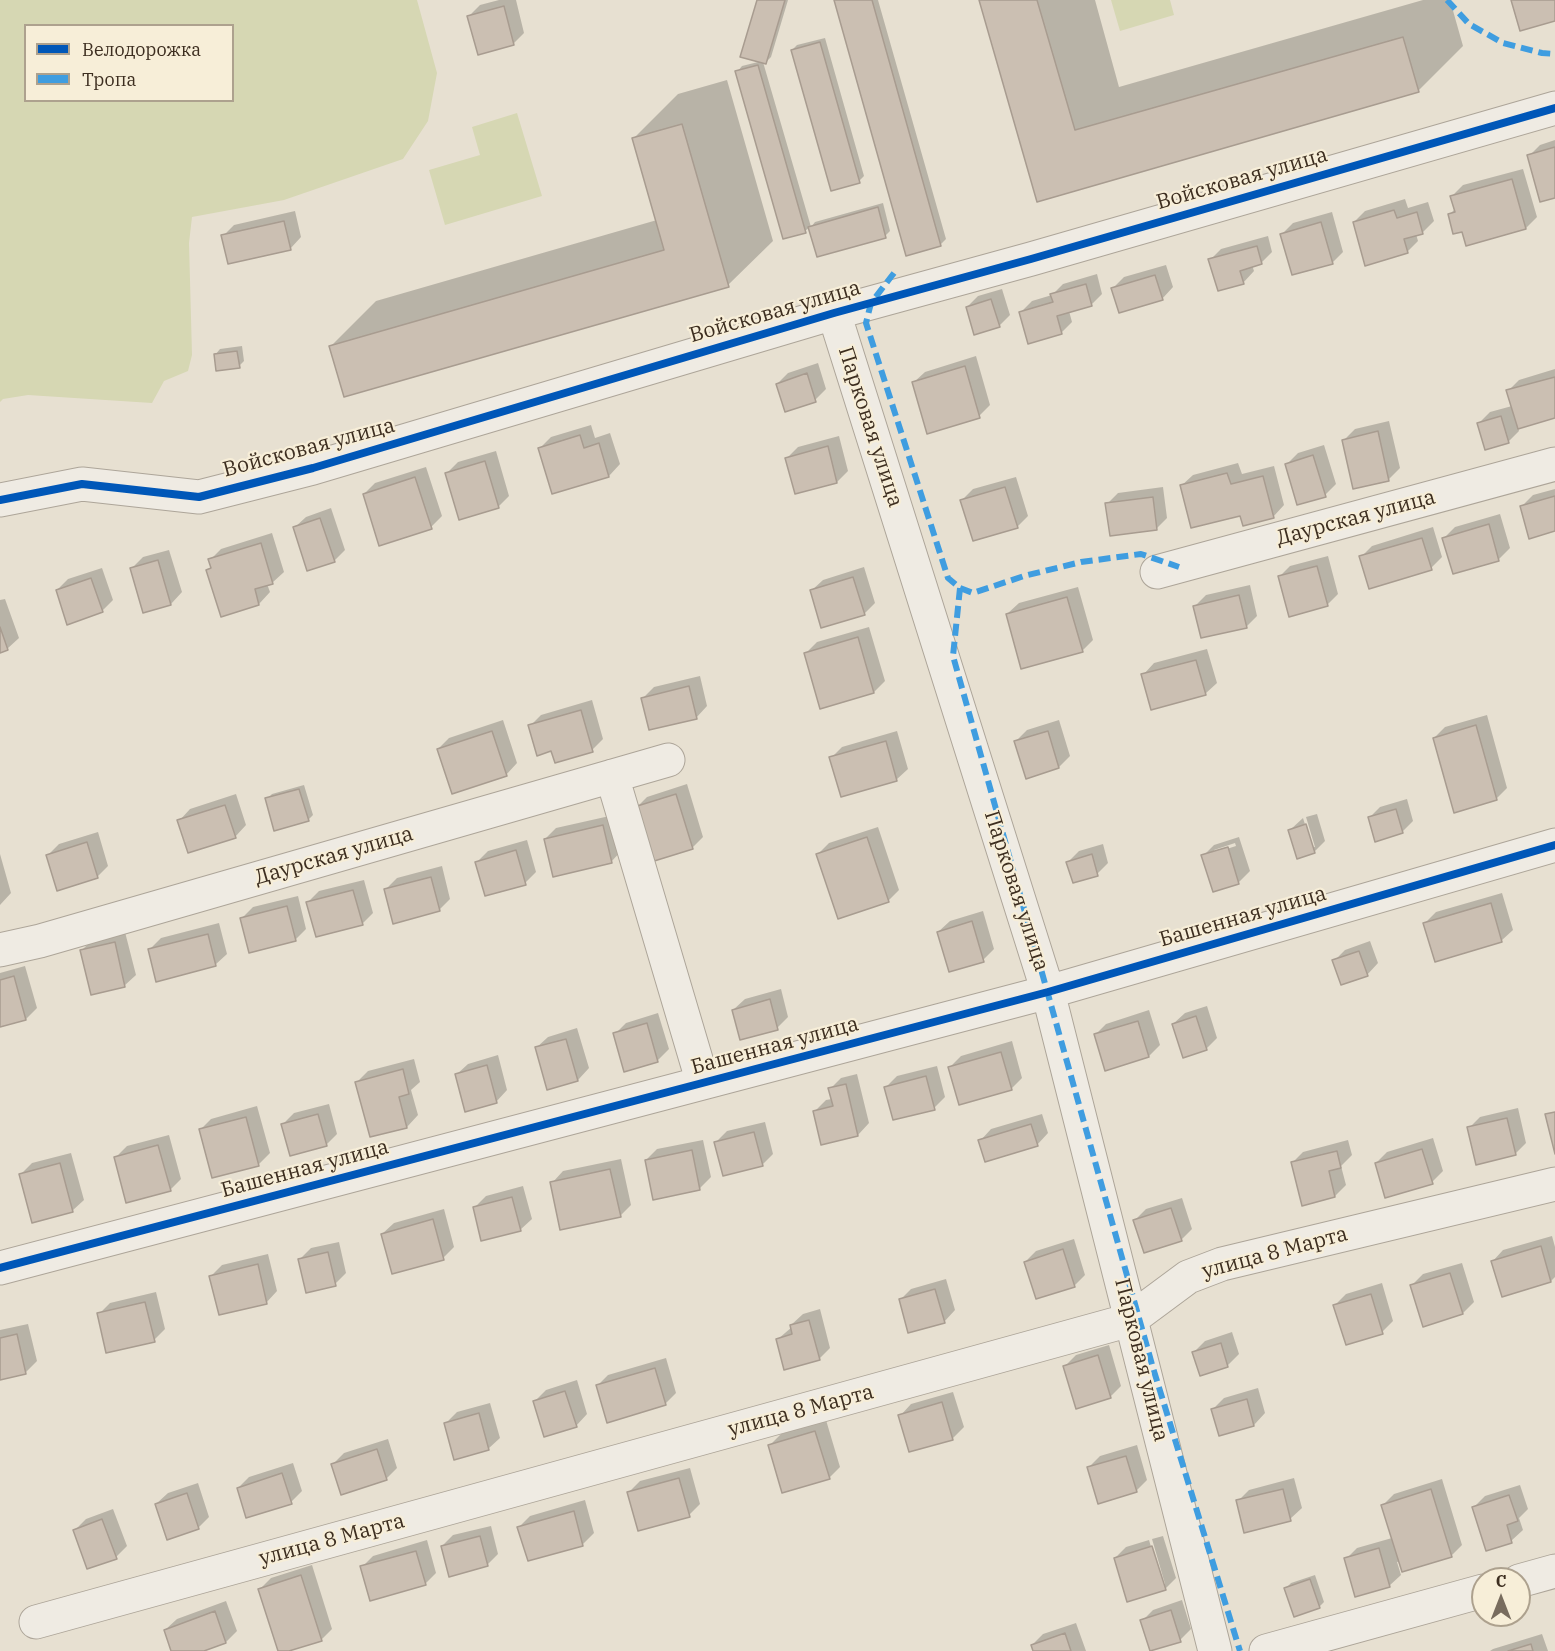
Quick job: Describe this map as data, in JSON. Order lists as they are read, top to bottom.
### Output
{
  "streets": {
    "street": [
      "Войсковая улица",
      "Парковая улица",
      "Даурская улица",
      "Башенная улица",
      "улица 8 Марта"
    ]
  },
  "crossings": [
    ["Войсковая улица", "Парковая улица"],
    ["Парковая улица", "Башенная улица"],
    ["Парковая улица", "улица 8 Марта"]
  ],
  "legend": ["Велодорожка", "Тропа"],
  "north": "top"
}
